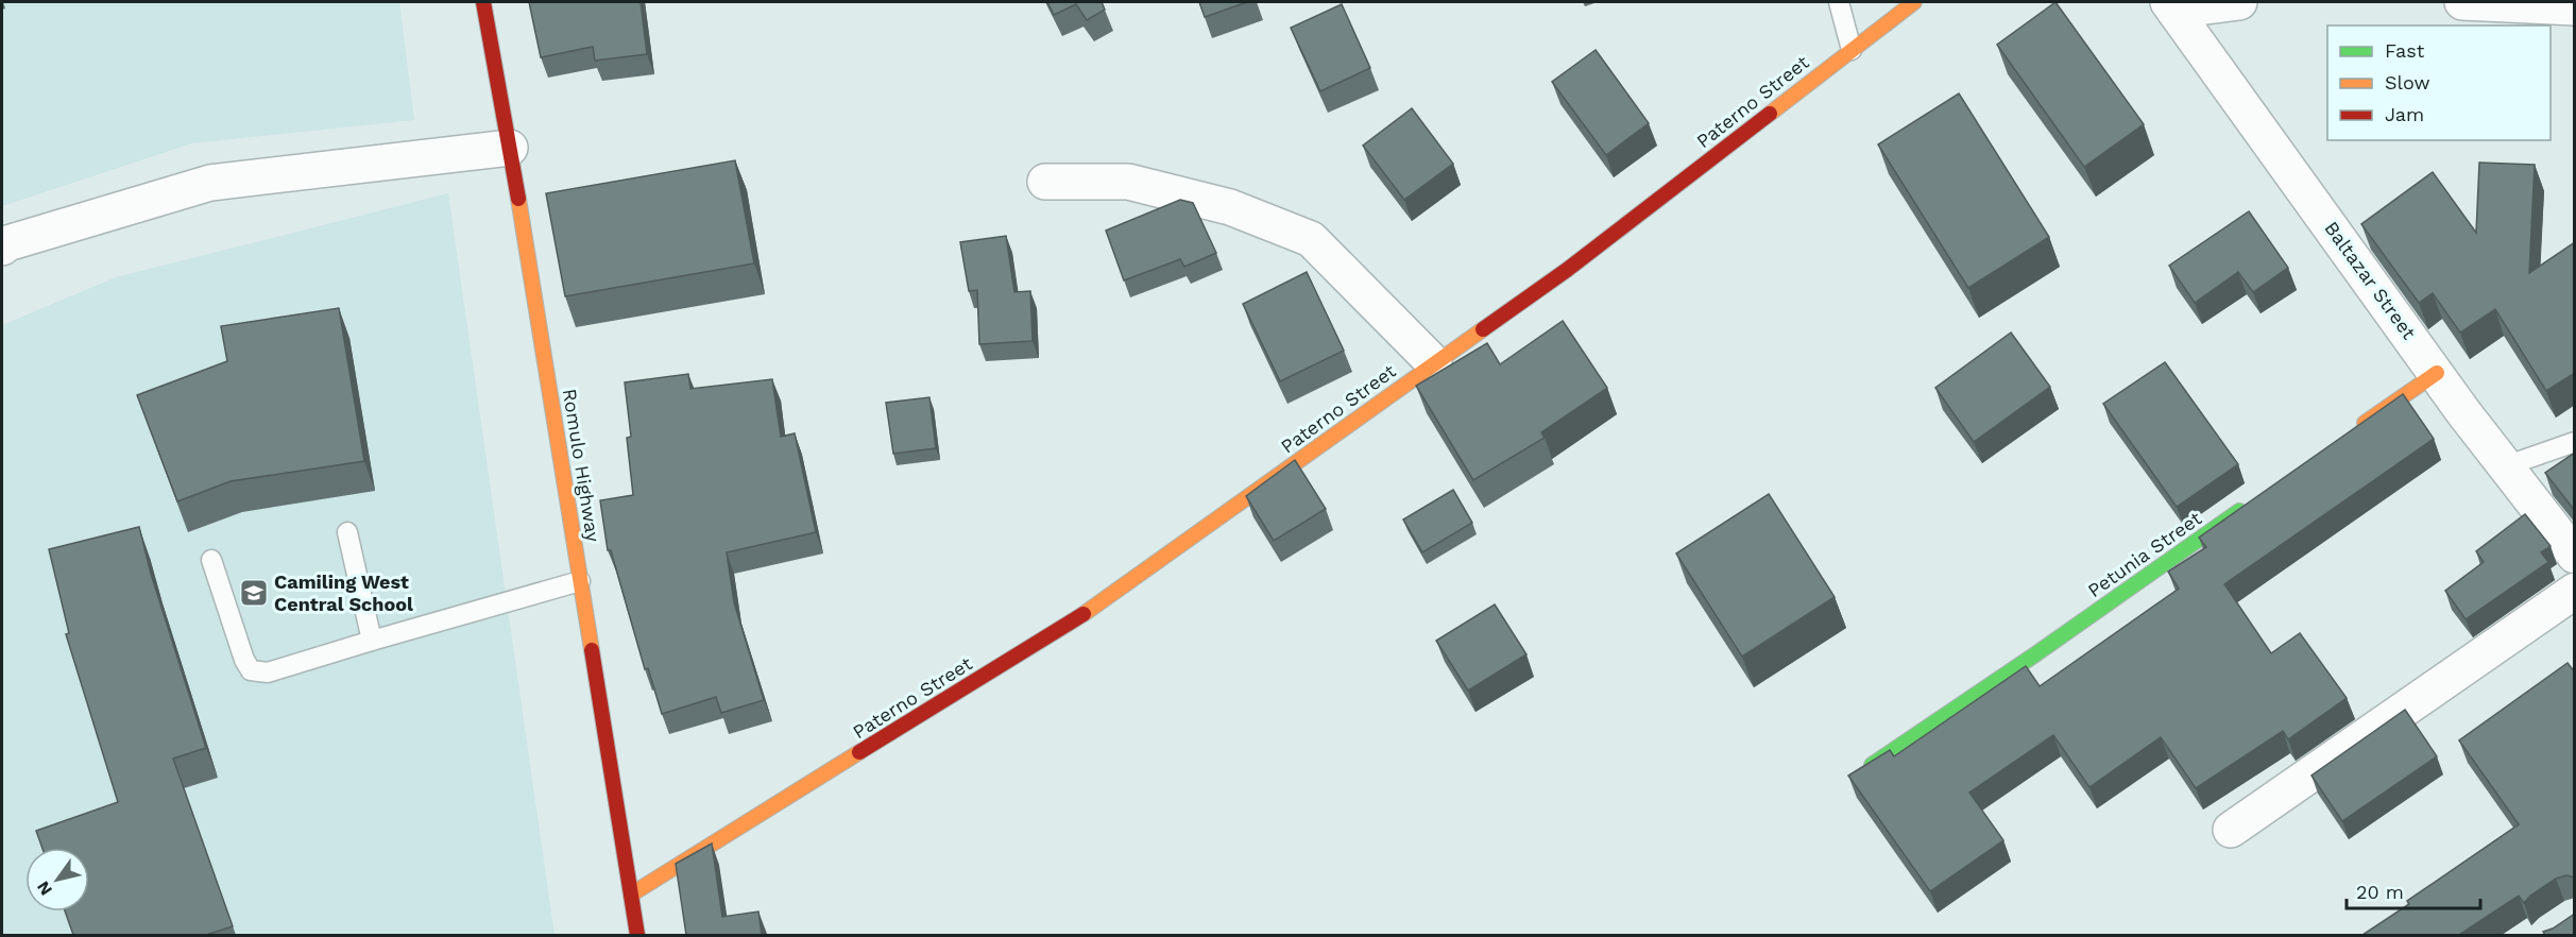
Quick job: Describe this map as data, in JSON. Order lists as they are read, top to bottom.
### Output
{
  "streets": {
    "main road": ["Paterno Street", "Romulo Highway", "Petunia Street"],
    "street": ["Baltazar Street"]
  },
  "crossings": [
    ["Paterno Street", "Romulo Highway"]
  ],
  "places": {
    "school or university": ["Camiling West Central School"]
  },
  "legend": ["Fast", "Slow", "Jam"],
  "scale_bar": "20 m",
  "north": "bottom left"
}
